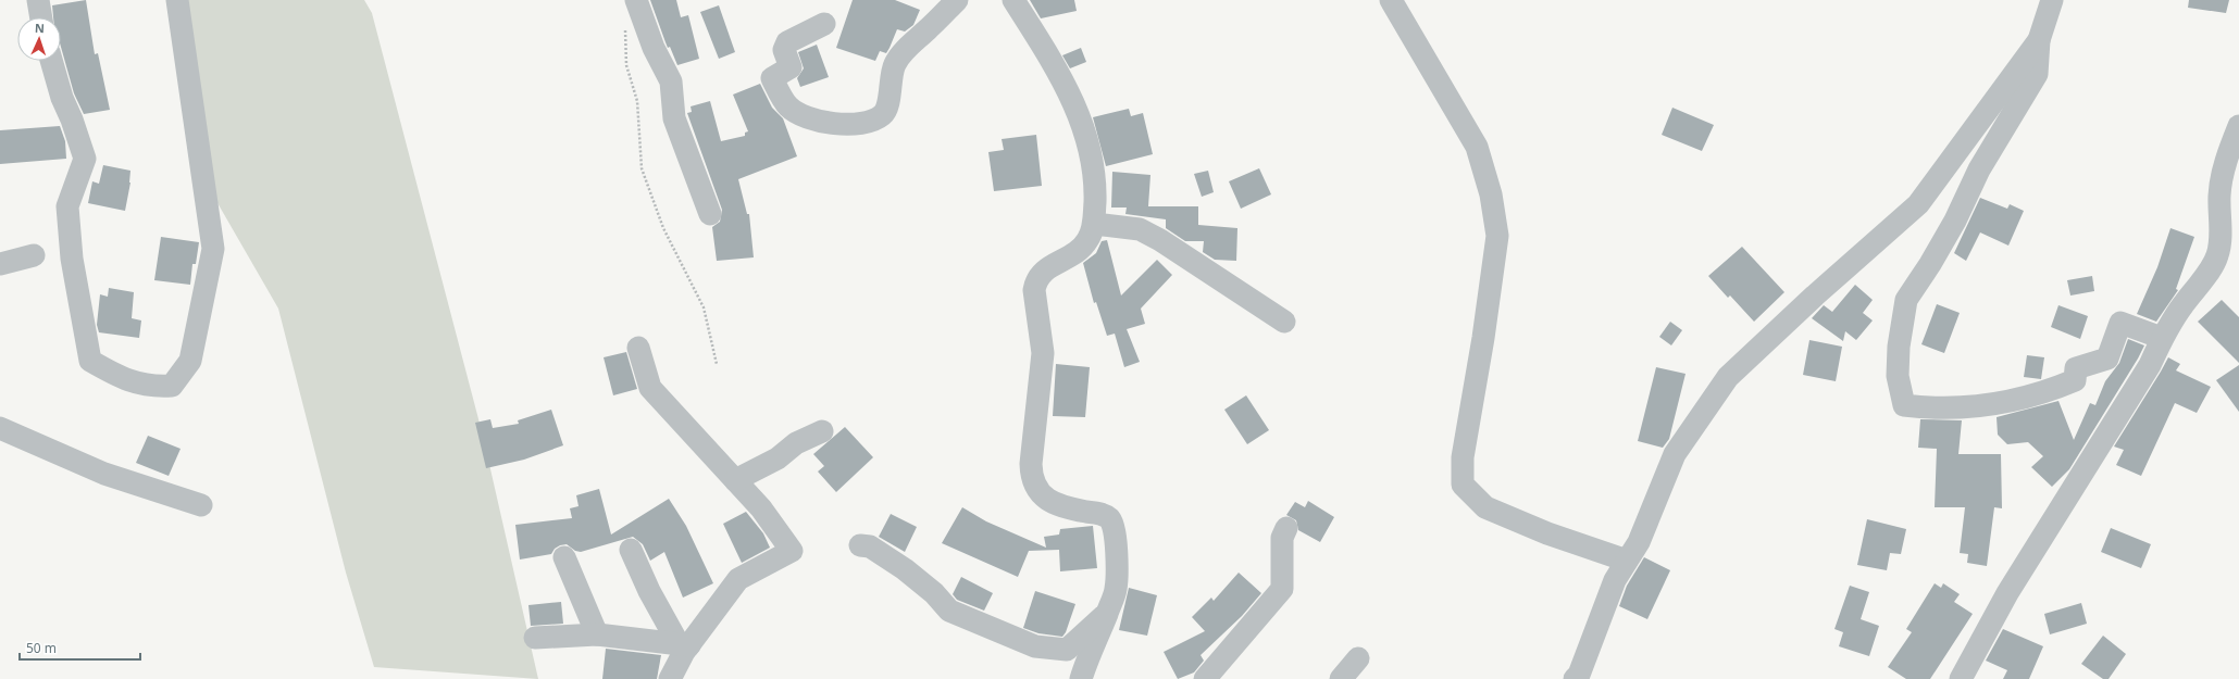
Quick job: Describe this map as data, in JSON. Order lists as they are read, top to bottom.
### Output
{
  "scale_bar": "50 m",
  "north": "top"
}
